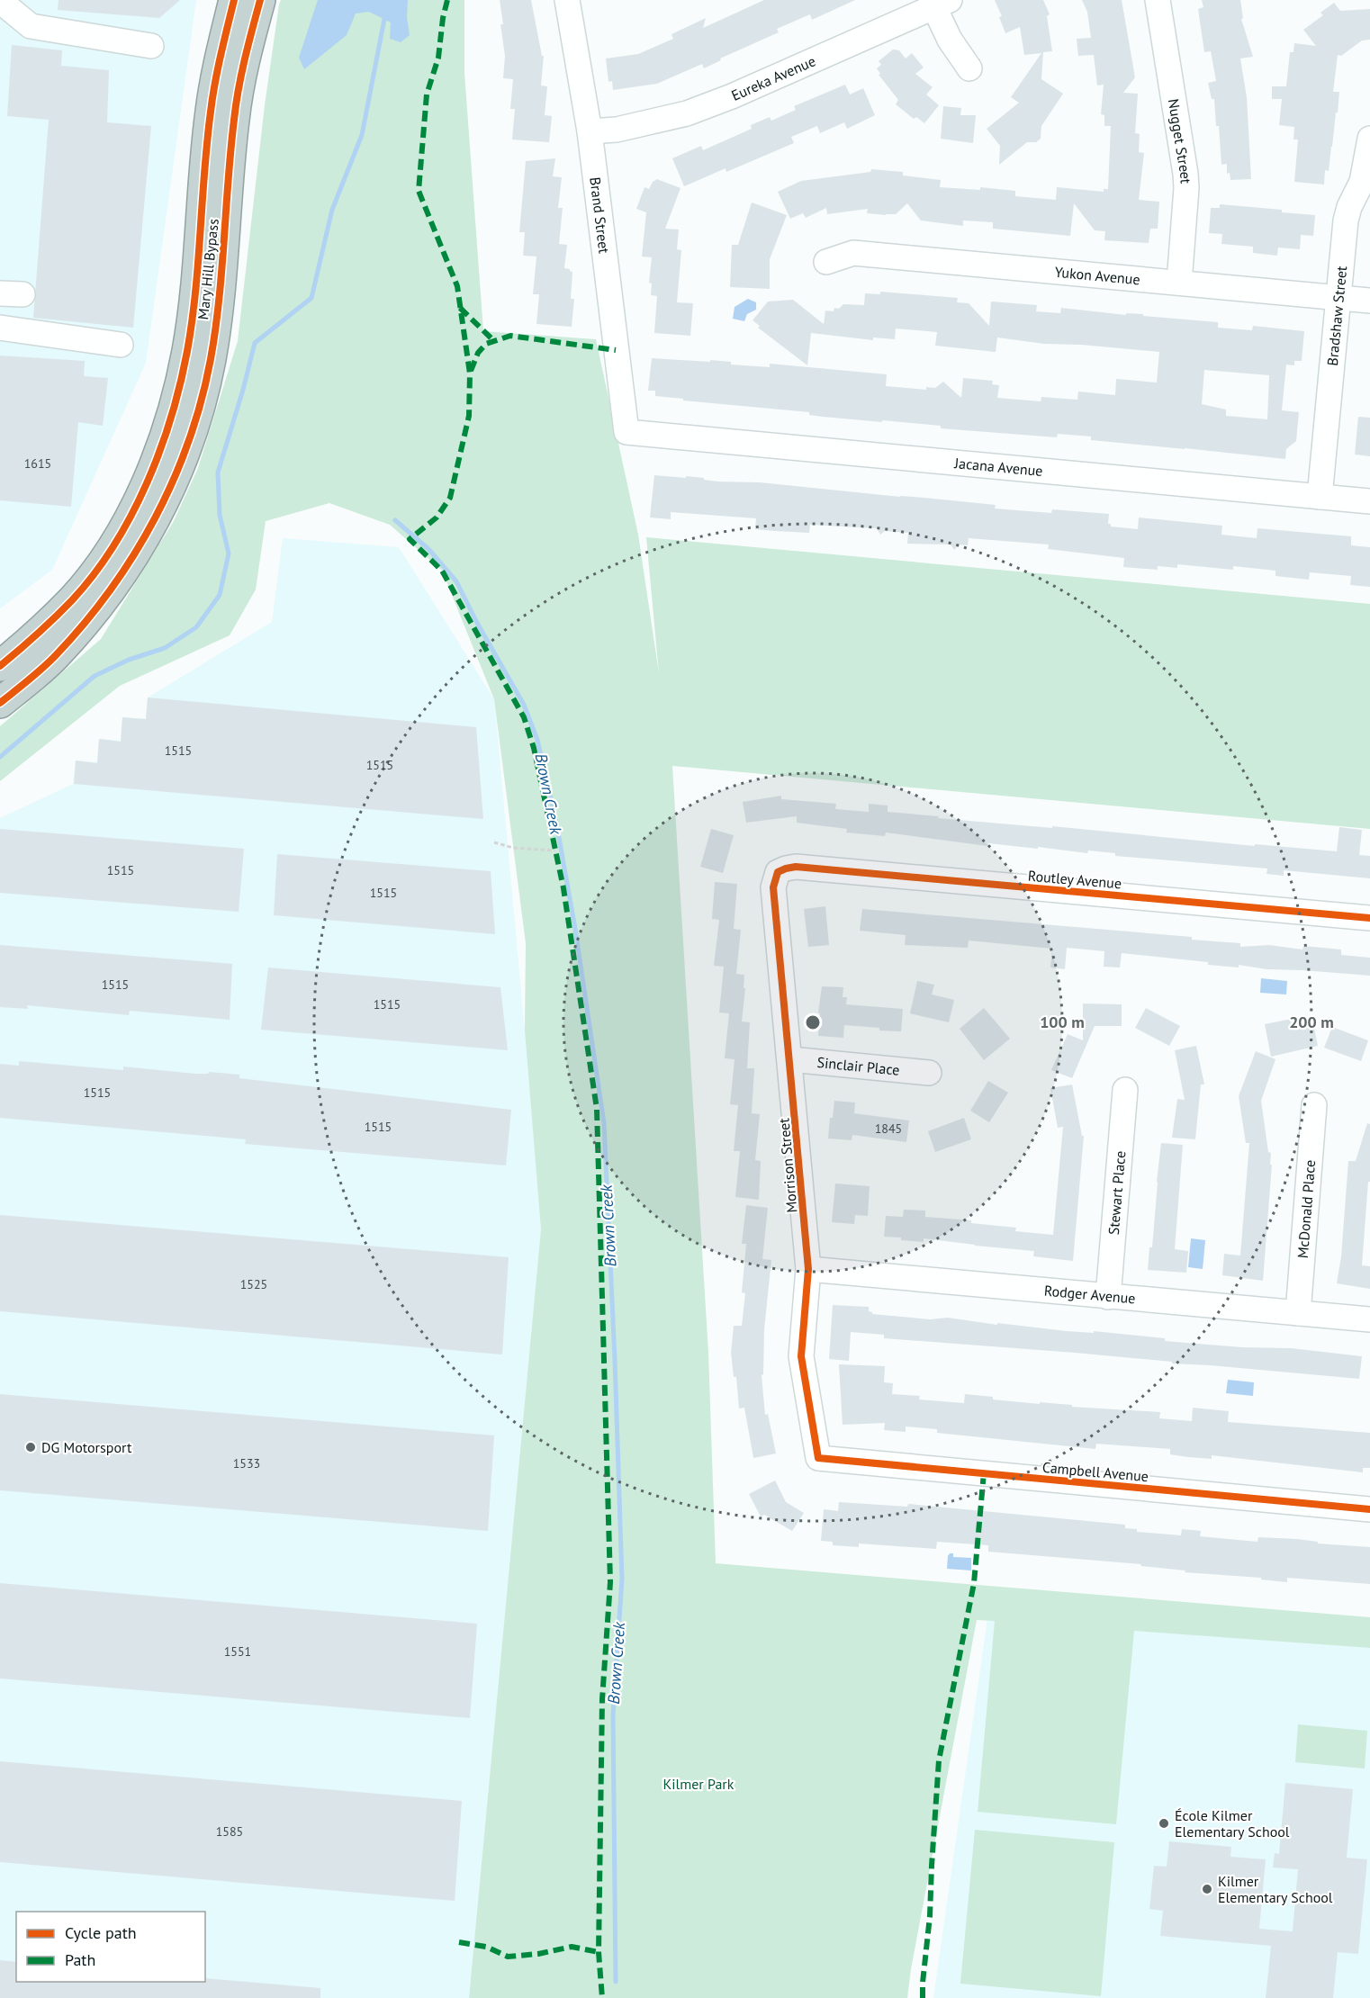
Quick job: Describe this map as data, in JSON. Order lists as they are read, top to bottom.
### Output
{
  "streets": {
    "highway": ["Mary Hill Bypass"],
    "street": [
      "Eureka Avenue",
      "Nugget Street",
      "Brand Street",
      "Yukon Avenue",
      "Bradshaw Street",
      "Jacana Avenue",
      "Routley Avenue",
      "Sinclair Place",
      "Morrison Street",
      "Stewart Place",
      "McDonald Place",
      "Rodger Avenue",
      "Campbell Avenue"
    ]
  },
  "crossings": [
    ["Eureka Avenue", "Brand Street"],
    ["Nugget Street", "Yukon Avenue"],
    ["Brand Street", "Jacana Avenue"],
    ["Yukon Avenue", "Bradshaw Street"],
    ["Bradshaw Street", "Jacana Avenue"],
    ["Routley Avenue", "Morrison Street"],
    ["Sinclair Place", "Morrison Street"],
    ["Morrison Street", "Rodger Avenue"],
    ["Morrison Street", "Campbell Avenue"],
    ["Stewart Place", "Rodger Avenue"],
    ["McDonald Place", "Rodger Avenue"]
  ],
  "water": ["Brown Creek"],
  "parks": ["Kilmer Park"],
  "places": ["DG Motorsport", "École Kilmer Elementary School", "Kilmer Elementary School"],
  "house_numbers": [
    "1615",
    "1515",
    "1515",
    "1515",
    "1515",
    "1515",
    "1515",
    "1515",
    "1515",
    "1845",
    "1525",
    "1533",
    "1551",
    "1585"
  ],
  "legend": ["Cycle path", "Path"],
  "rings": ["100 m", "200 m"]
}
